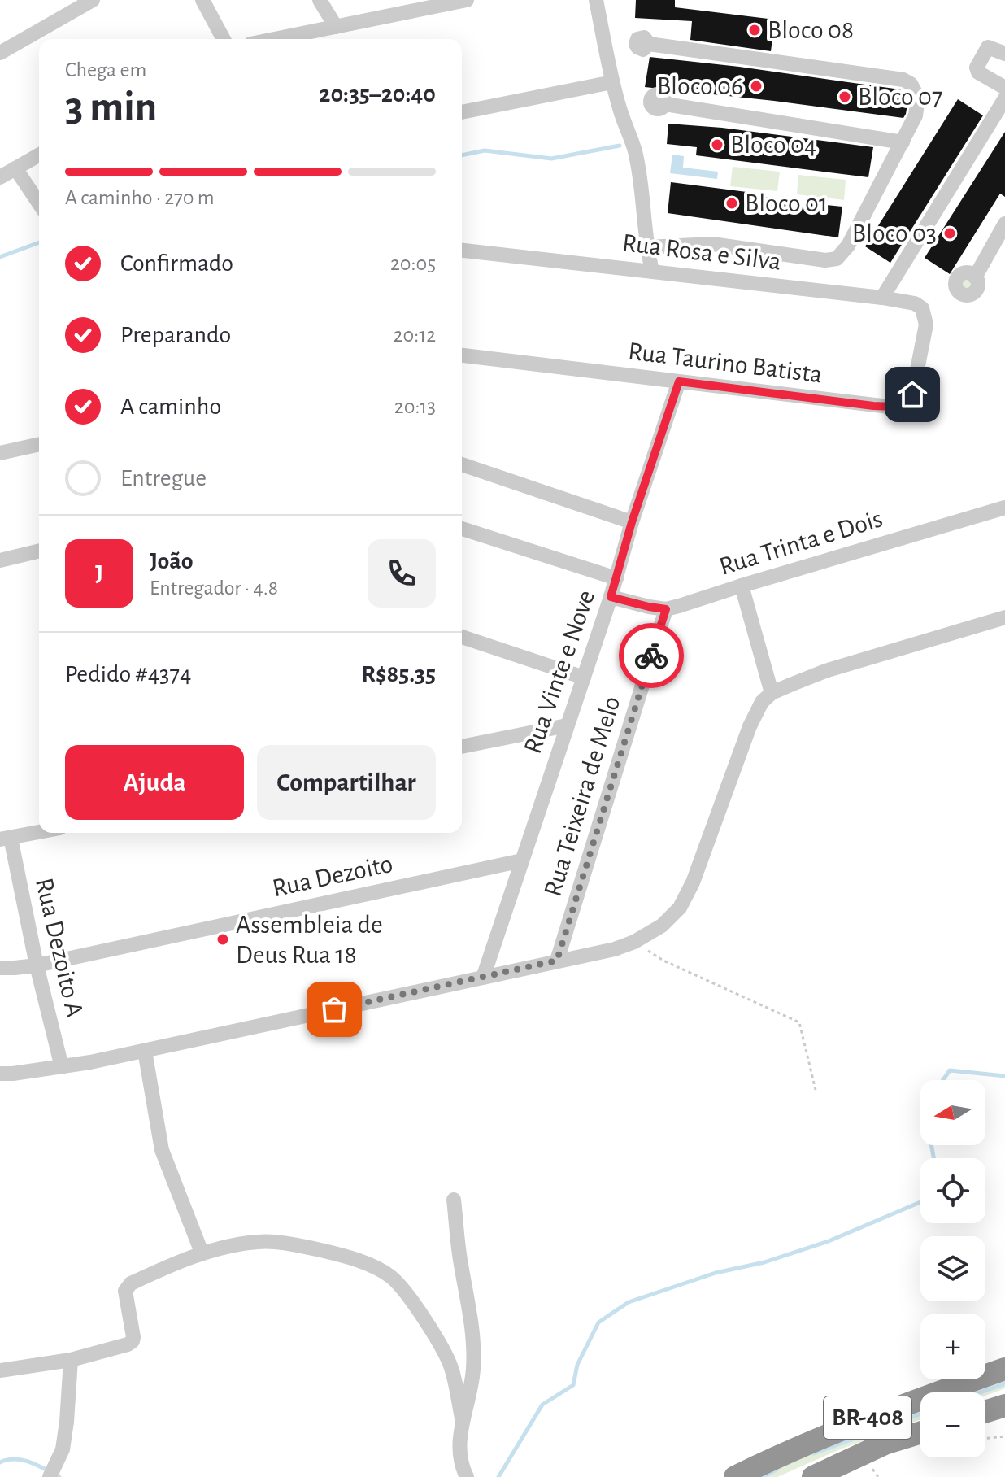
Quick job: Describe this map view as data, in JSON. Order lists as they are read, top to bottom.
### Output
{
  "streets": {
    "highway": ["BR-408"],
    "street": [
      "Rua Rosa e Silva",
      "Rua Taurino Batista",
      "Rua Trinta e Dois",
      "Rua Vinte e Nove",
      "Rua Teixeira de Melo",
      "Rua Dezoito",
      "Rua Dezoito A"
    ]
  },
  "crossings": [
    ["Rua Rosa e Silva", "Rua Taurino Batista"],
    ["Rua Taurino Batista", "Rua Vinte e Nove"],
    ["Rua Trinta e Dois", "Rua Vinte e Nove"],
    ["Rua Trinta e Dois", "Rua Teixeira de Melo"],
    ["Rua Vinte e Nove", "Rua Dezoito"],
    ["Rua Dezoito", "Rua Dezoito A"]
  ],
  "places": [
    "Bloco 08",
    "Bloco 06",
    "Bloco 07",
    "Bloco 04",
    "Bloco 01",
    "Bloco 03",
    "Assembleia de Deus Rua 18"
  ],
  "north": "left",
  "page": {
    "heading": ["3 min", "Chega em", "20:35–20:40"],
    "panel": [
      "João",
      "Entregador · 4.8",
      "Pedido #4374",
      "R$85.35"
    ],
    "bar": "A caminho · 270 m",
    "list": [
      ["Confirmado", "20:05"],
      ["Preparando", "20:12"],
      ["A caminho", "20:13"],
      "Entregue"
    ],
    "round": "J",
    "buttons": ["Ajuda", "Compartilhar"],
    "map_buttons": ["+", "−"]
  }
}
